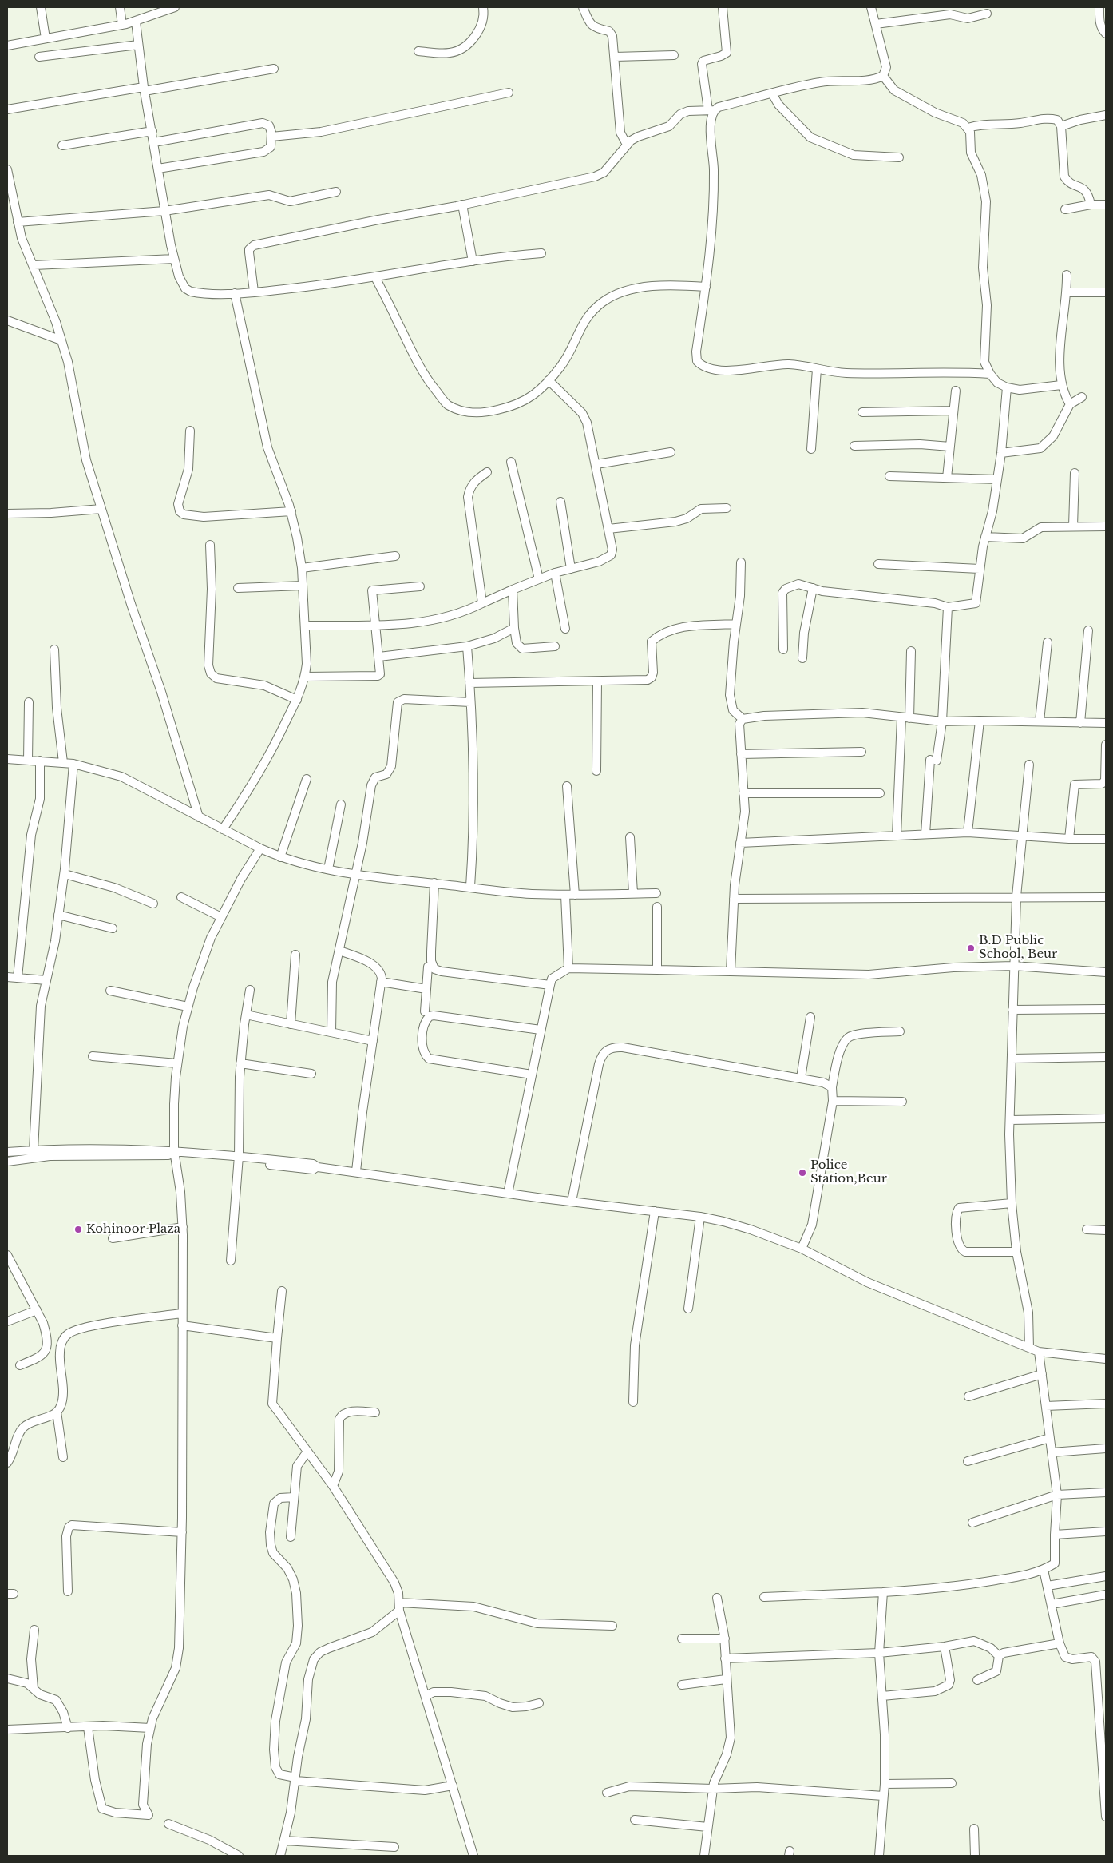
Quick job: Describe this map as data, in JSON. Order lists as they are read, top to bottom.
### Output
{
  "places": ["B.D Public School, Beur", "Police Station,Beur", "Kohinoor Plaza"]
}
